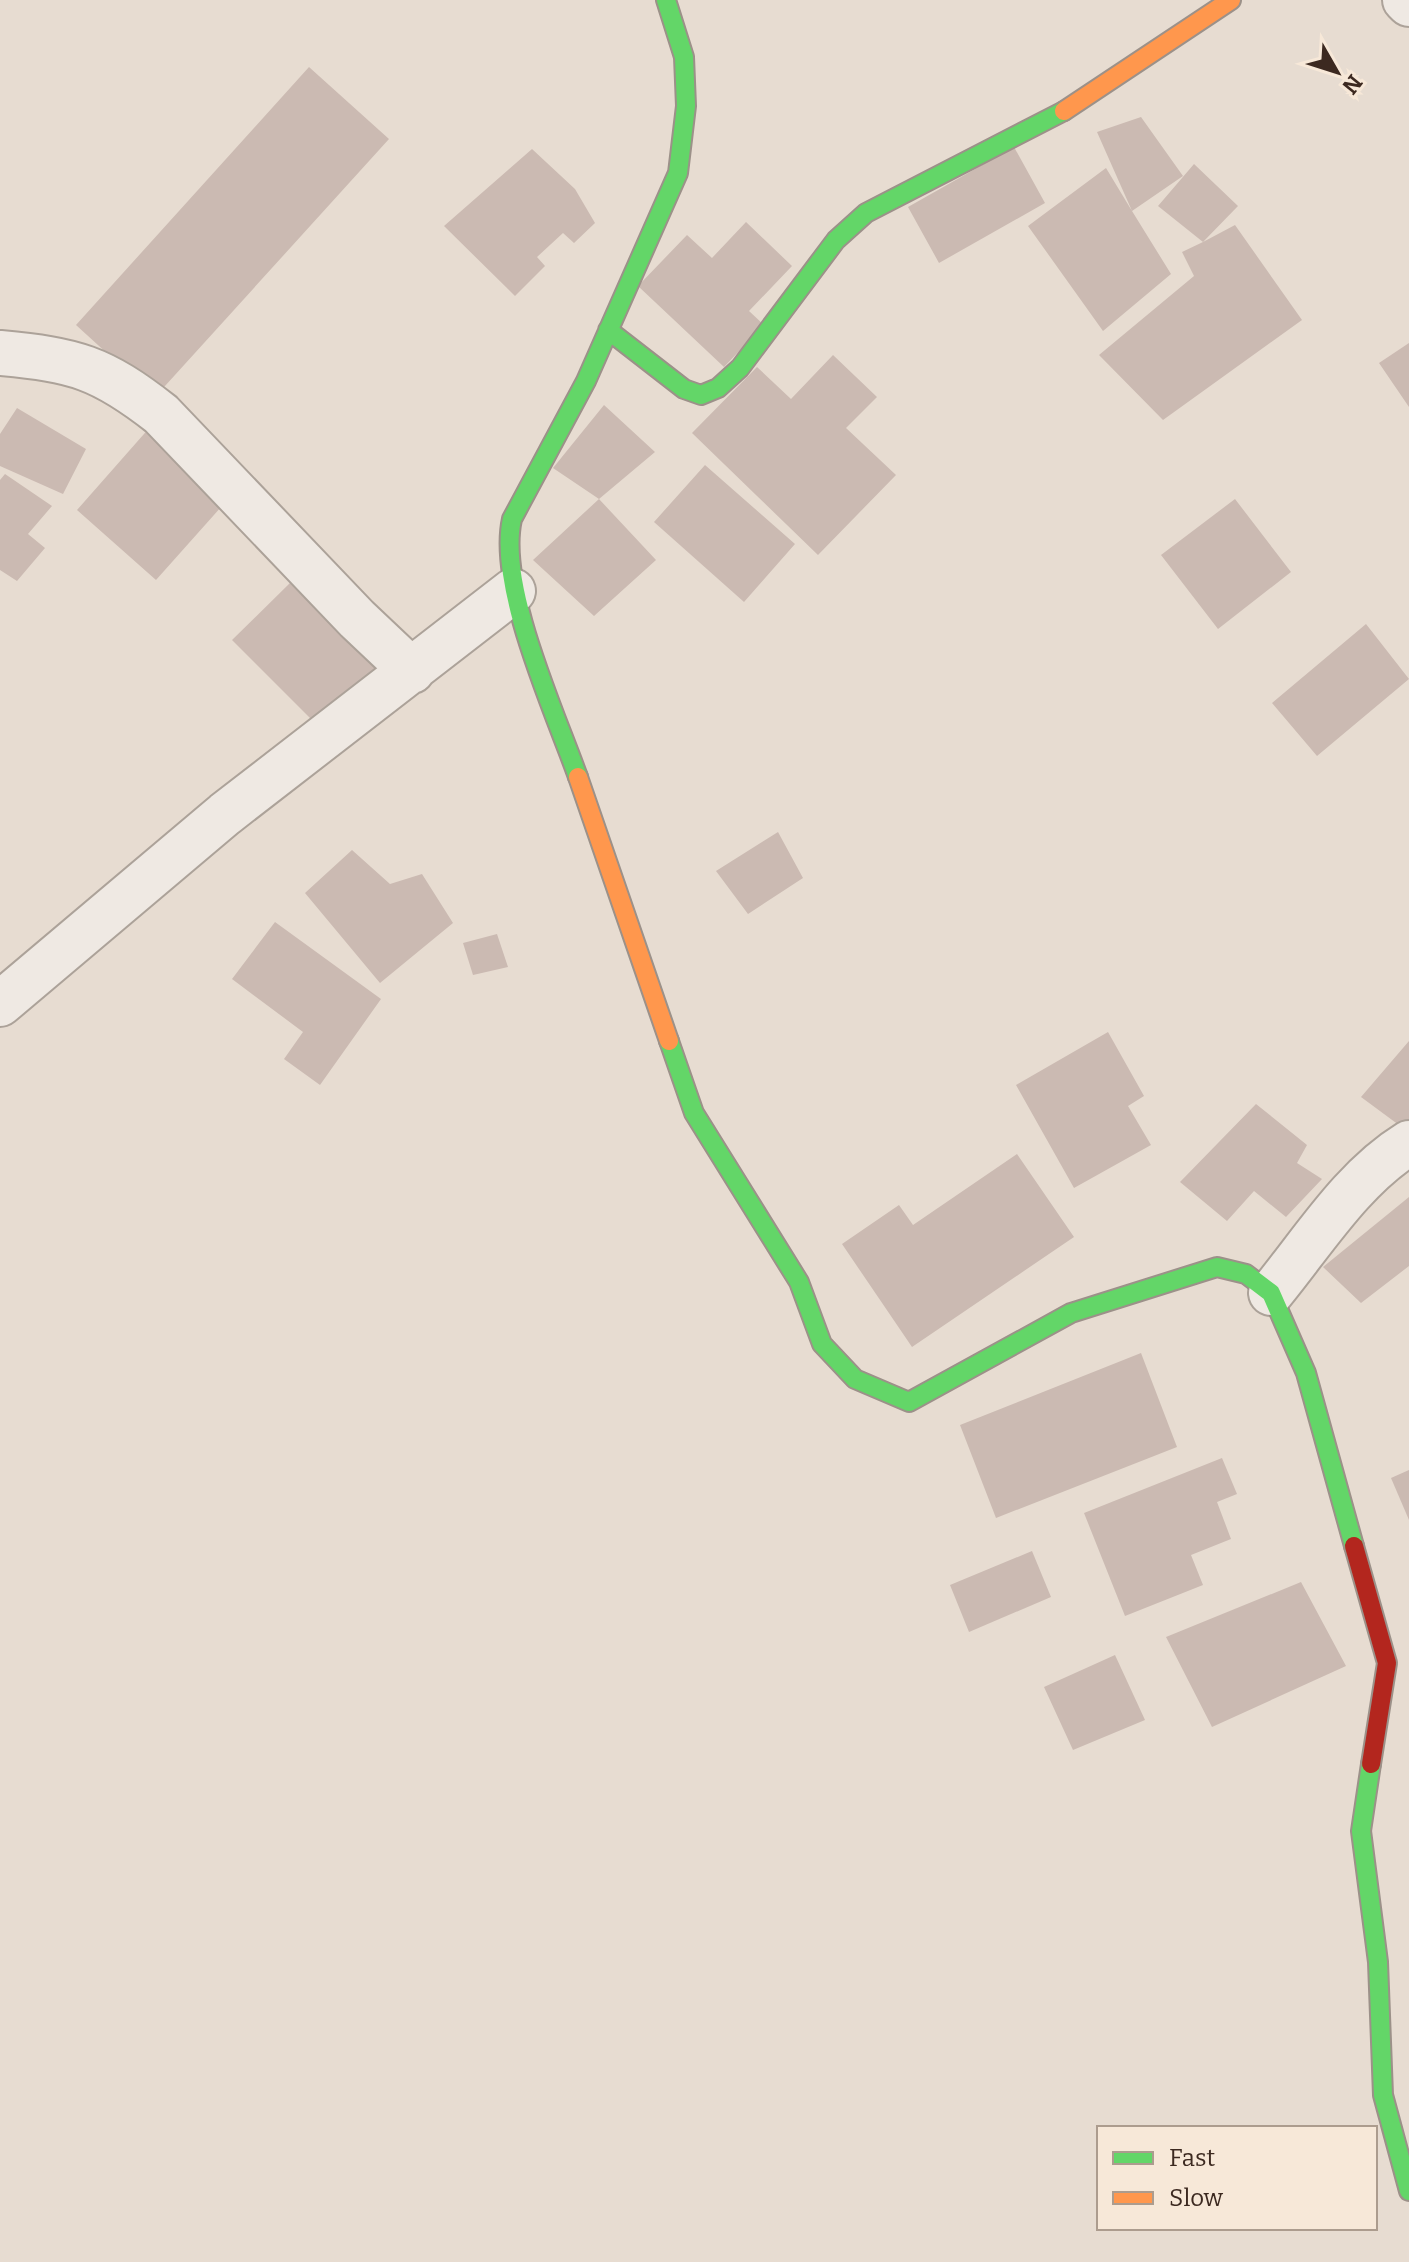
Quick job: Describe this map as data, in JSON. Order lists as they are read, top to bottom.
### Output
{
  "legend": ["Fast", "Slow"],
  "north": "bottom right"
}
